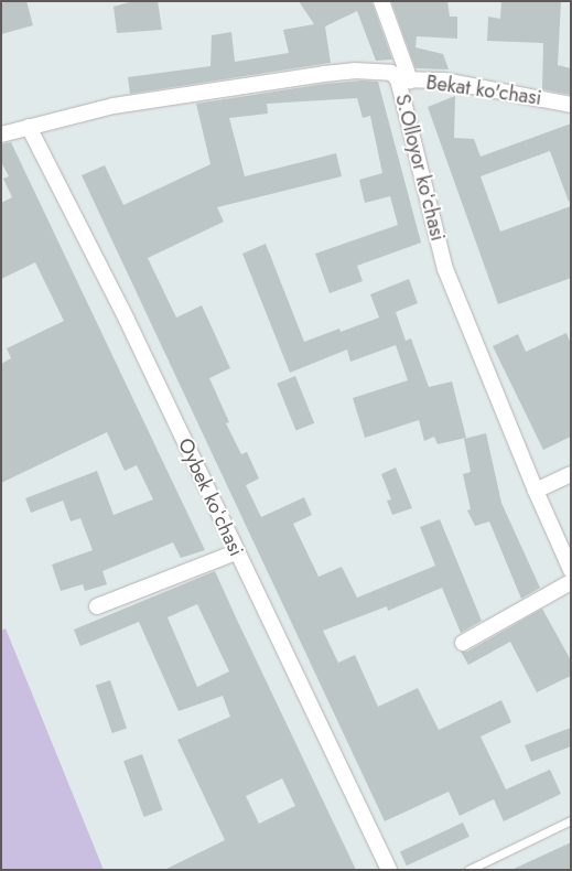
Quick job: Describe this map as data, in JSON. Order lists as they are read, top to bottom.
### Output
{
  "streets": {
    "street": ["Bekat ko'chasi", "S.Olloyor koʻchasi", "Oybek koʻchasi"]
  },
  "crossings": [
    ["Bekat ko'chasi", "S.Olloyor koʻchasi"],
    ["S.Olloyor koʻchasi", "Oybek koʻchasi"]
  ]
}
